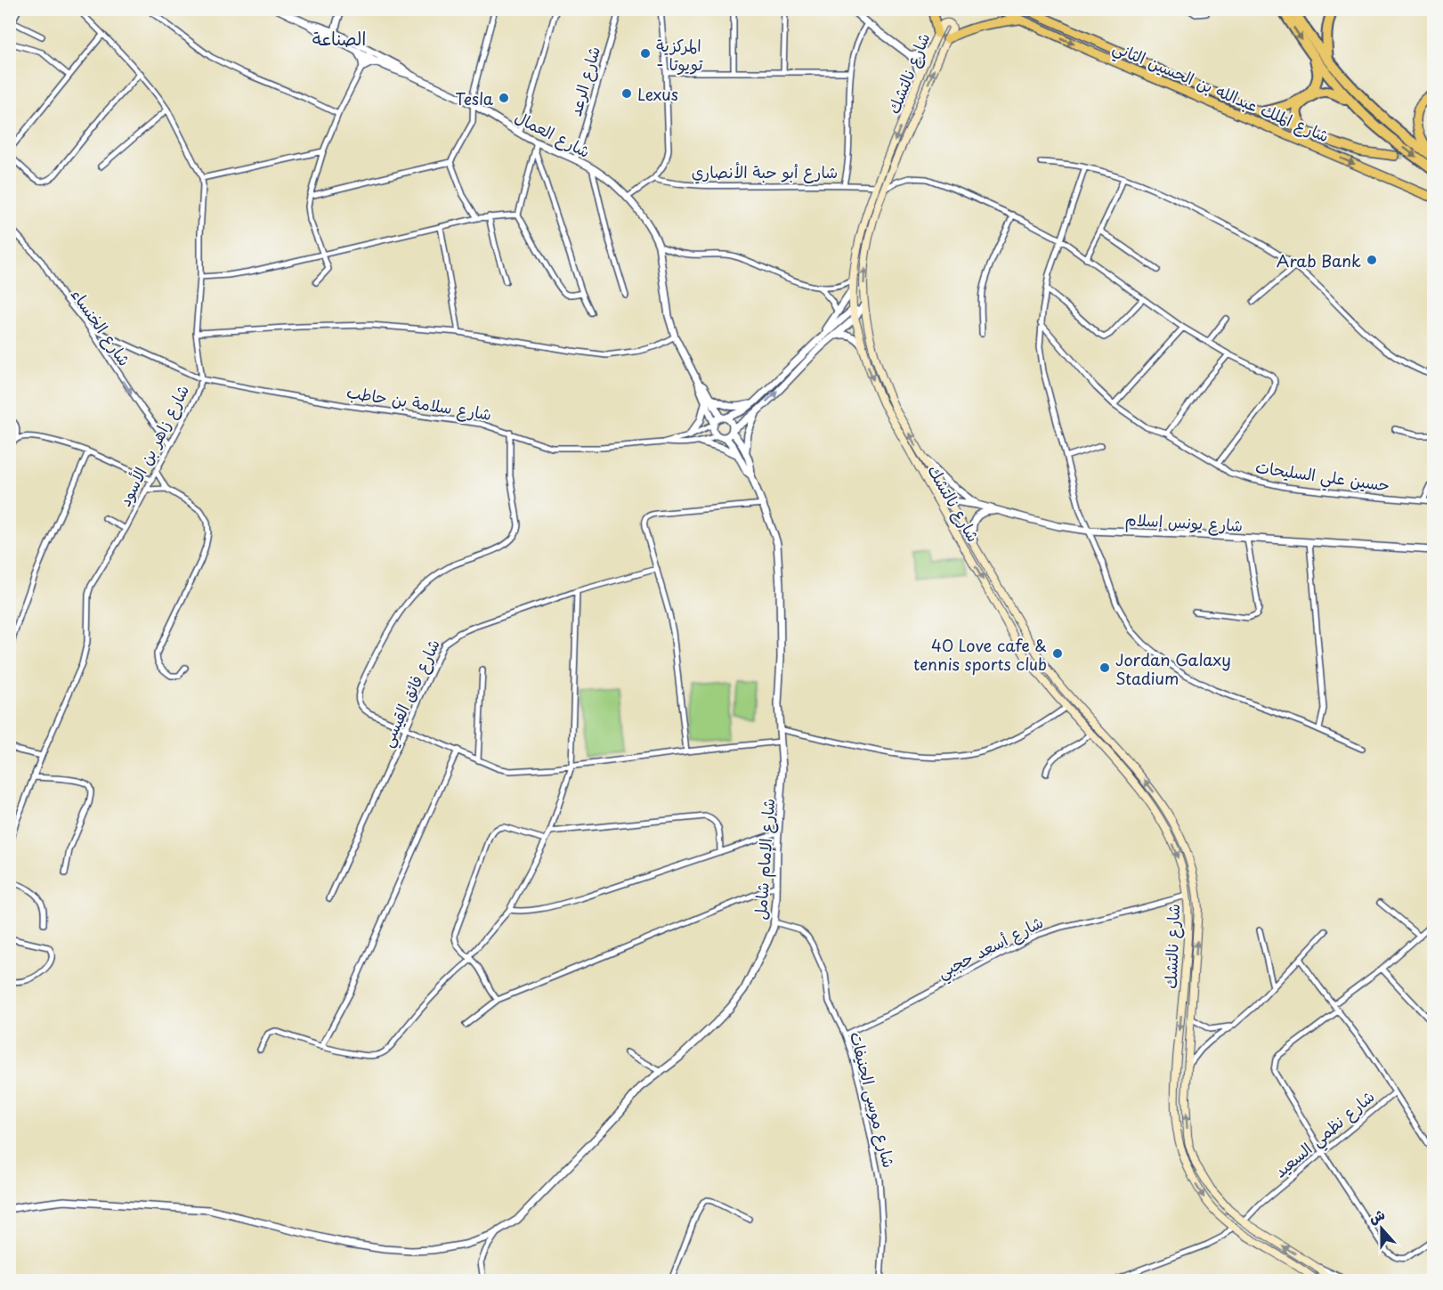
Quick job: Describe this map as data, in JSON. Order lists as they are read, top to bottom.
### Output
{
  "streets": {
    "highway": ["شارع الملك عبدالله بن الحسين الثاني"],
    "main road": ["شارع نالتشك"],
    "street": [
      "شارع الرعد",
      "شارع العمال",
      "شارع أبو حبة الأنصاري",
      "شارع الخنساء",
      "شارع سلامة بن حاطب",
      "شارع زاهر بن الأسود",
      "حسين علي السليحات",
      "شارع يونس إسلام",
      "شارع فائق القيسي",
      "شارع الإمام شامل",
      "شارع أسعد حجبي",
      "شارع موسى الحنيفات",
      "شارع نظمي السعيد"
    ]
  },
  "crossings": [
    ["شارع نالتشك", "شارع أبو حبة الأنصاري"],
    ["شارع نالتشك", "شارع يونس إسلام"],
    ["شارع نالتشك", "شارع أسعد حجبي"],
    ["شارع نالتشك", "شارع نظمي السعيد"],
    ["شارع الرعد", "شارع العمال"],
    ["شارع الخنساء", "شارع سلامة بن حاطب"],
    ["شارع الخنساء", "شارع زاهر بن الأسود"],
    ["شارع سلامة بن حاطب", "شارع زاهر بن الأسود"],
    ["شارع سلامة بن حاطب", "شارع الإمام شامل"],
    ["شارع الإمام شامل", "شارع موسى الحنيفات"],
    ["شارع أسعد حجبي", "شارع موسى الحنيفات"]
  ],
  "one_way": ["شارع الخنساء"],
  "districts": ["الصناعة"],
  "places": [
    "المركزية - تويوتا",
    "Lexus",
    "Tesla",
    "Arab Bank",
    "40 Love cafe & tennis sports club",
    "Jordan Galaxy Stadium"
  ],
  "north": "top"
}
